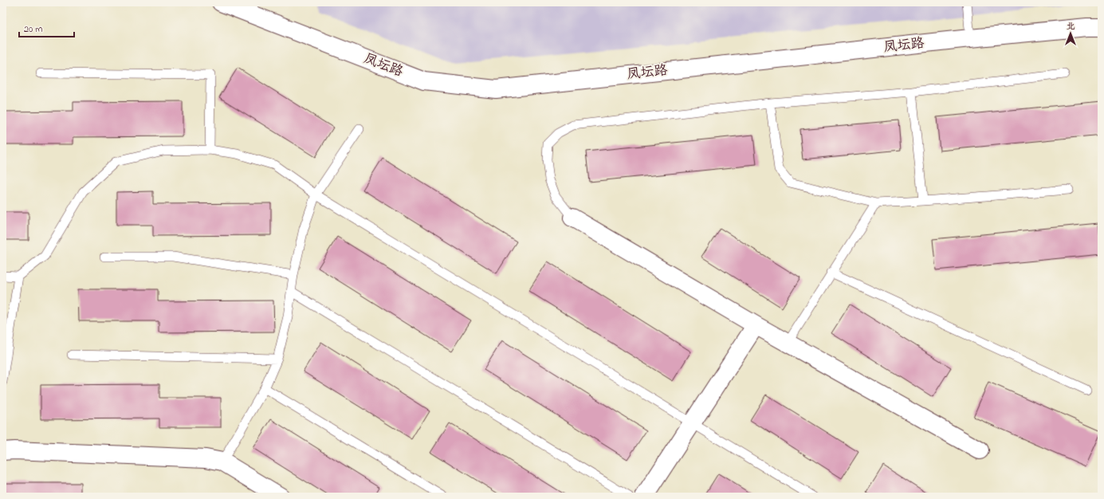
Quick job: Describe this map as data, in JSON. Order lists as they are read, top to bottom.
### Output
{
  "streets": {
    "street": ["凤坛路"]
  },
  "scale_bar": "20 m",
  "north": "top"
}
